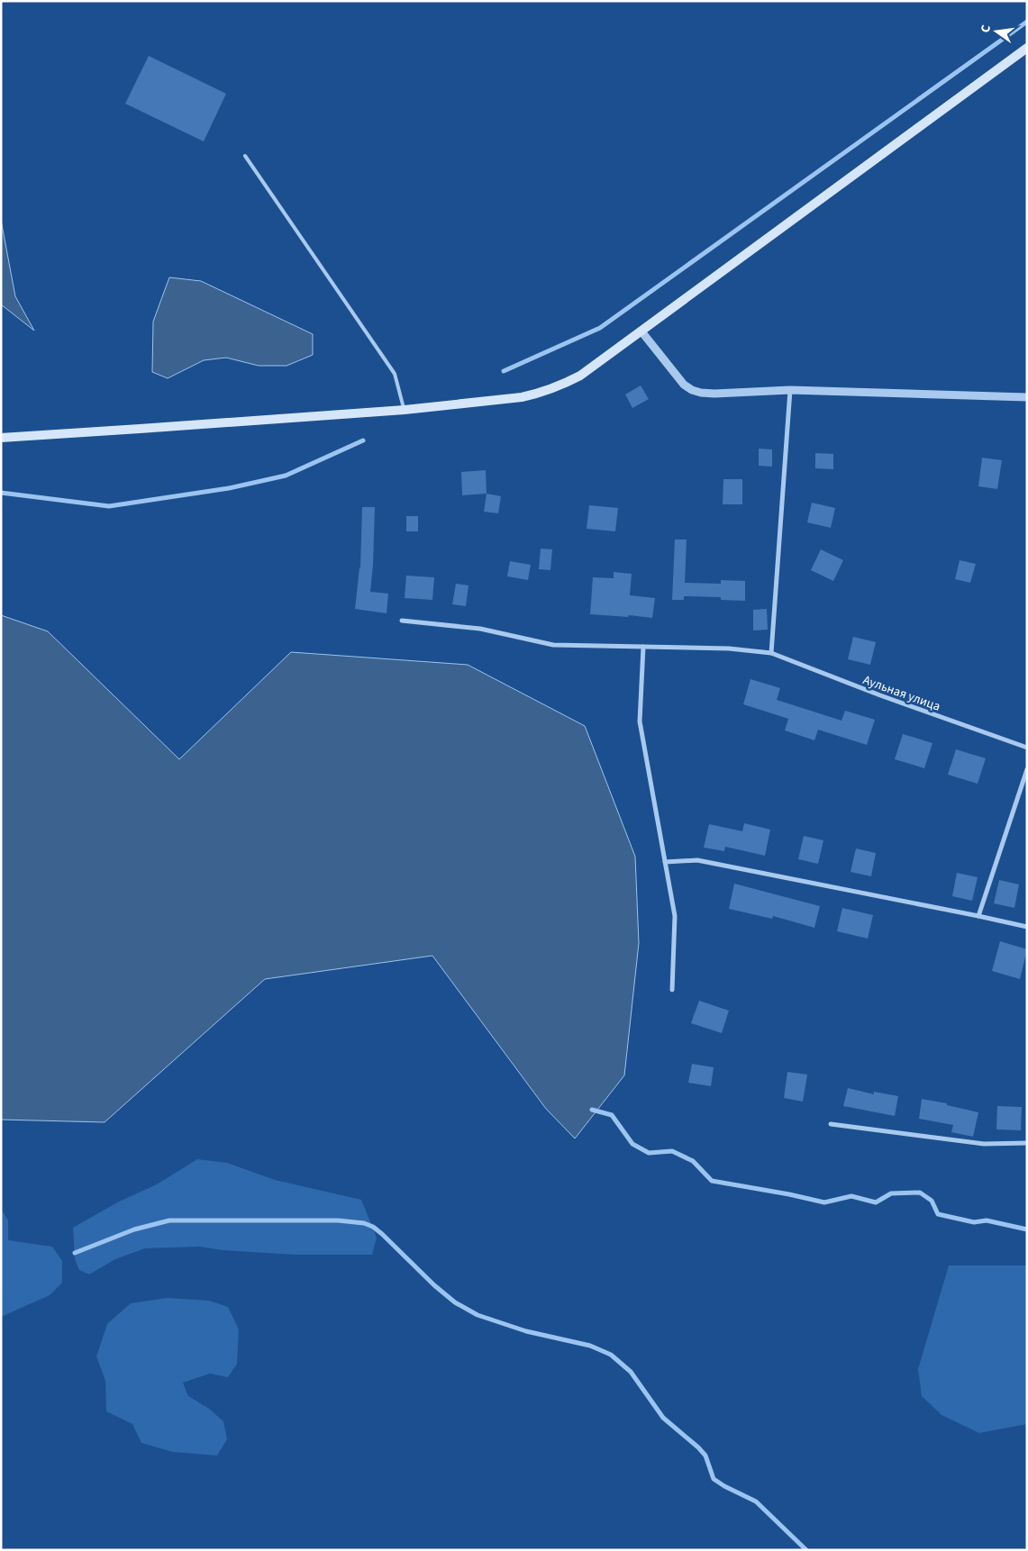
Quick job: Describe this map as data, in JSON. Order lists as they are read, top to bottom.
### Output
{
  "streets": {
    "street": ["Аульная улица"]
  },
  "north": "left"
}
